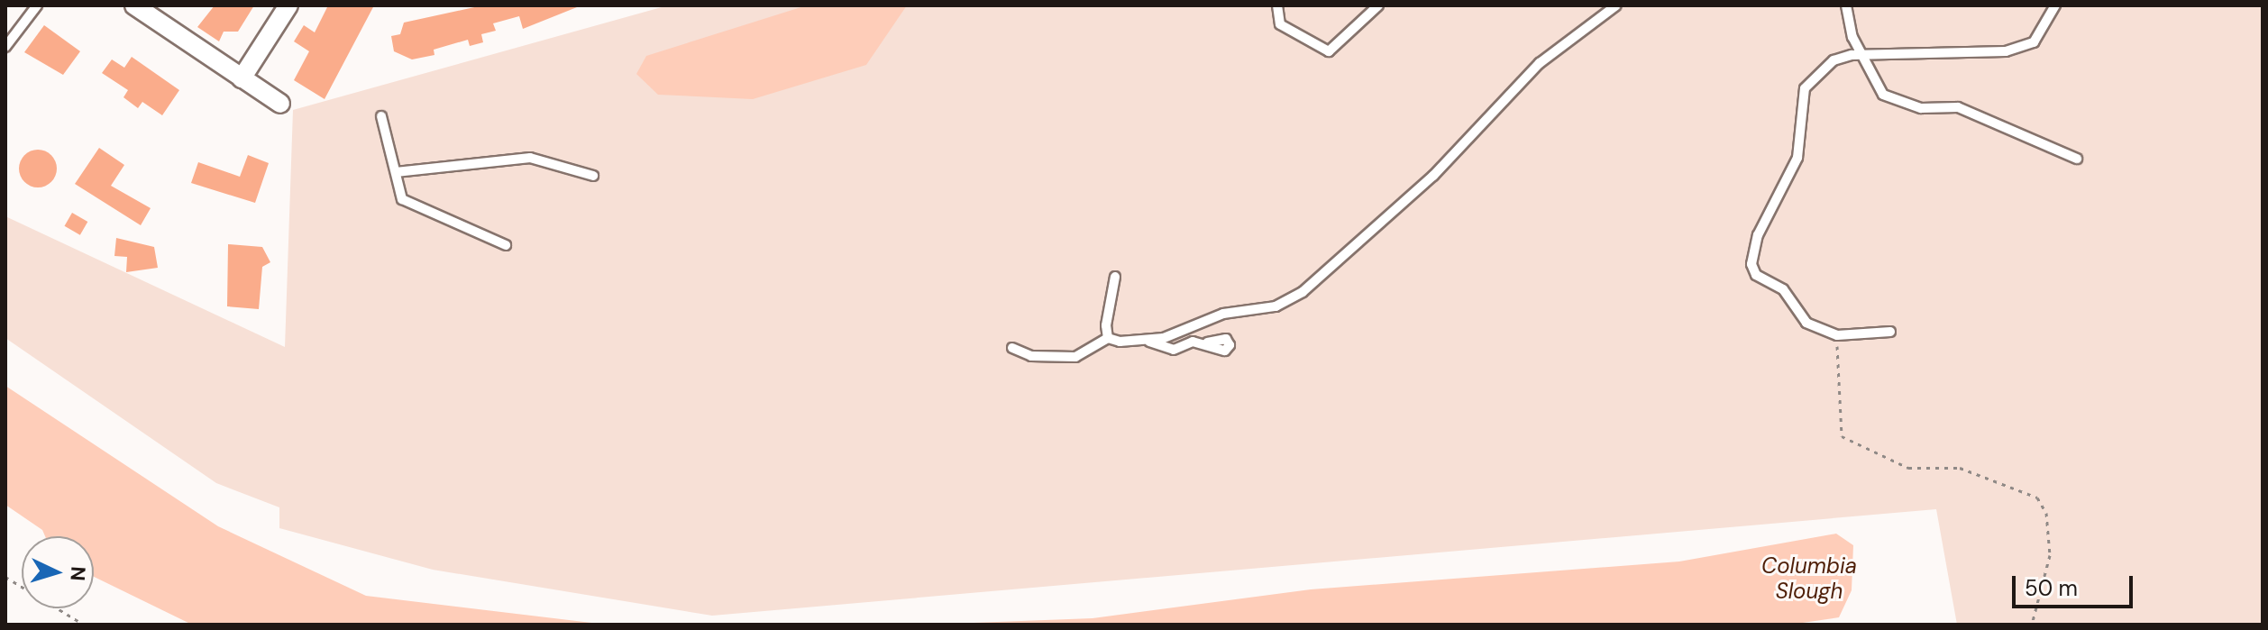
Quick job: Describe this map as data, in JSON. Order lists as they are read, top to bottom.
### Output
{
  "water": ["Columbia Slough"],
  "scale_bar": "50 m",
  "north": "right"
}
